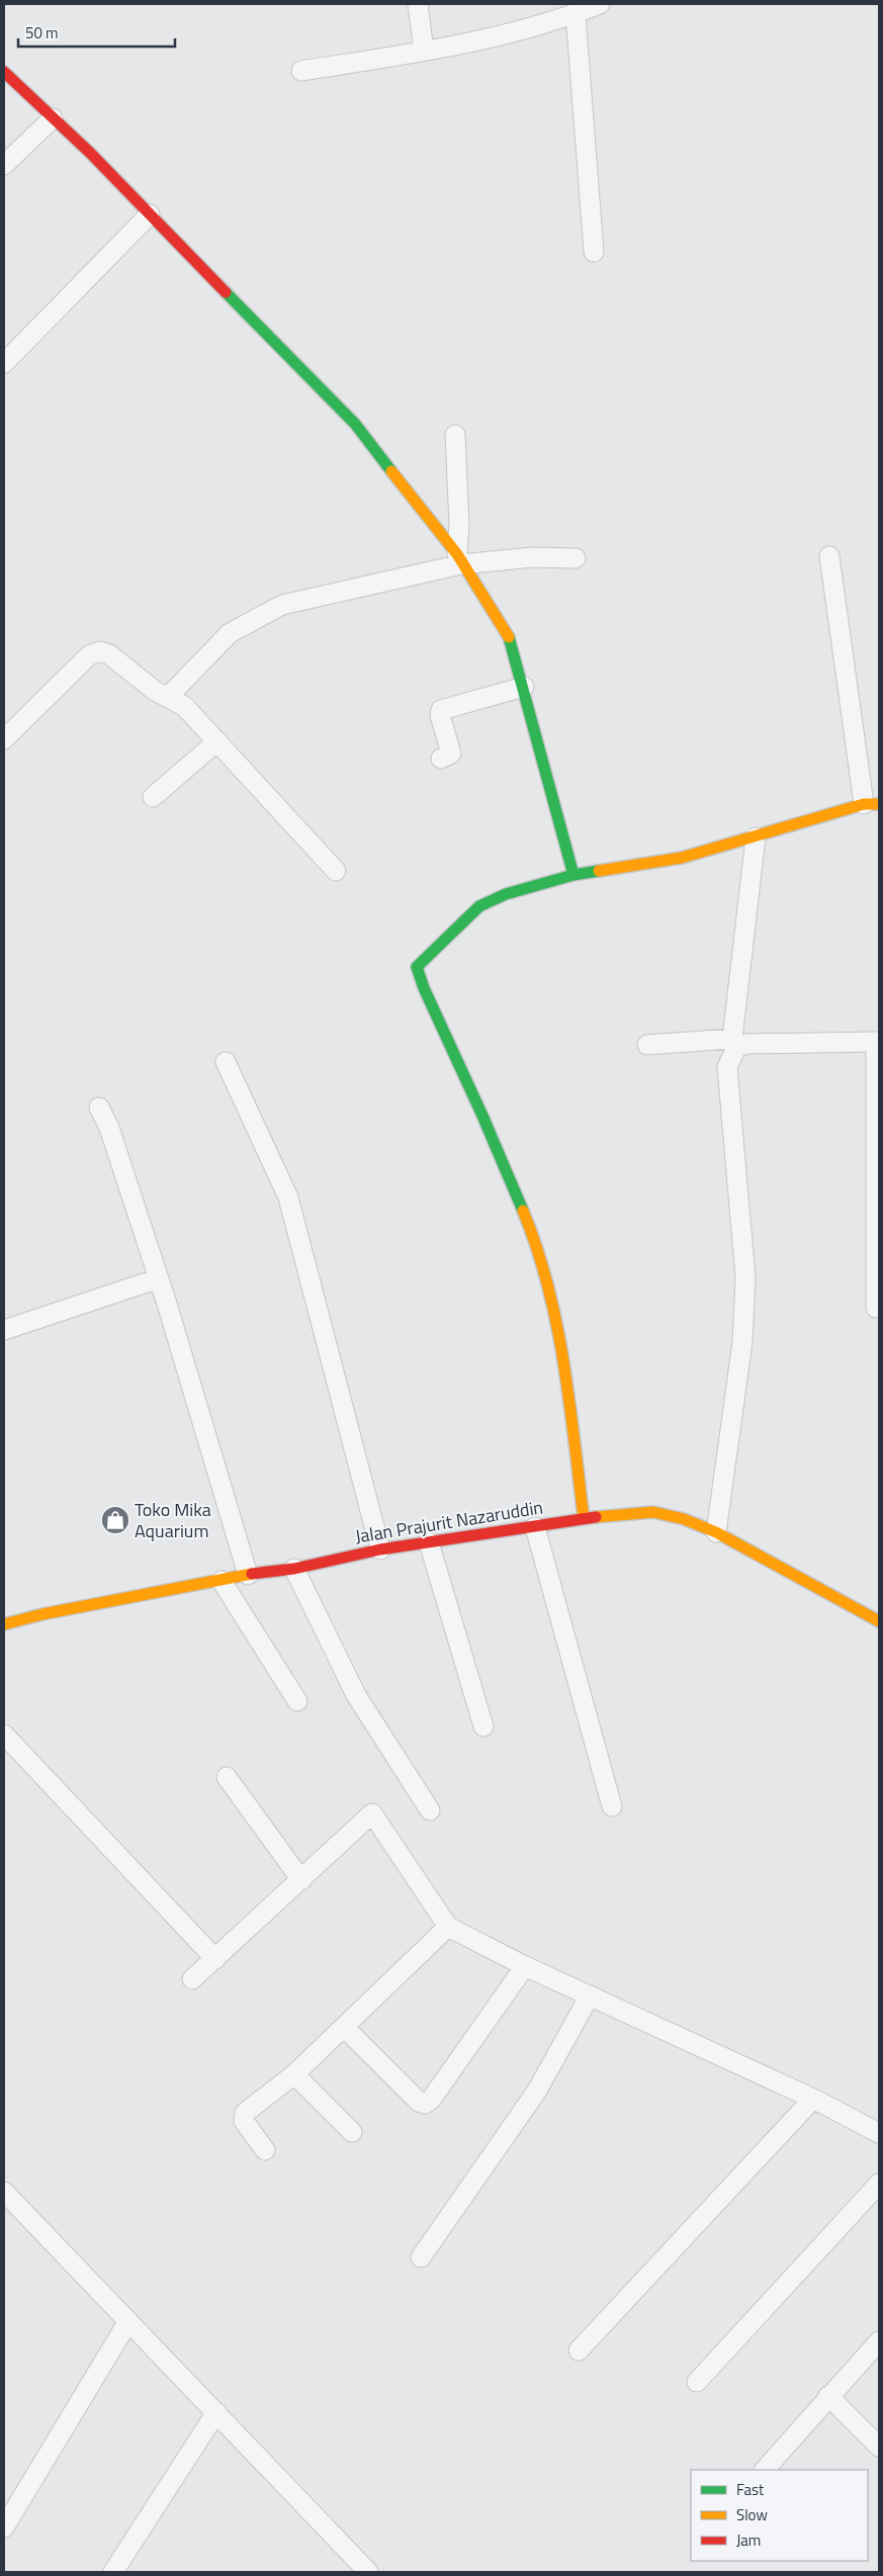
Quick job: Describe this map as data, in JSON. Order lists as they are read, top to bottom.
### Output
{
  "streets": {
    "street": ["Jalan Prajurit Nazaruddin"]
  },
  "places": {
    "shop": ["Toko Mika Aquarium"]
  },
  "legend": ["Fast", "Slow", "Jam"],
  "scale_bar": "50 m"
}
